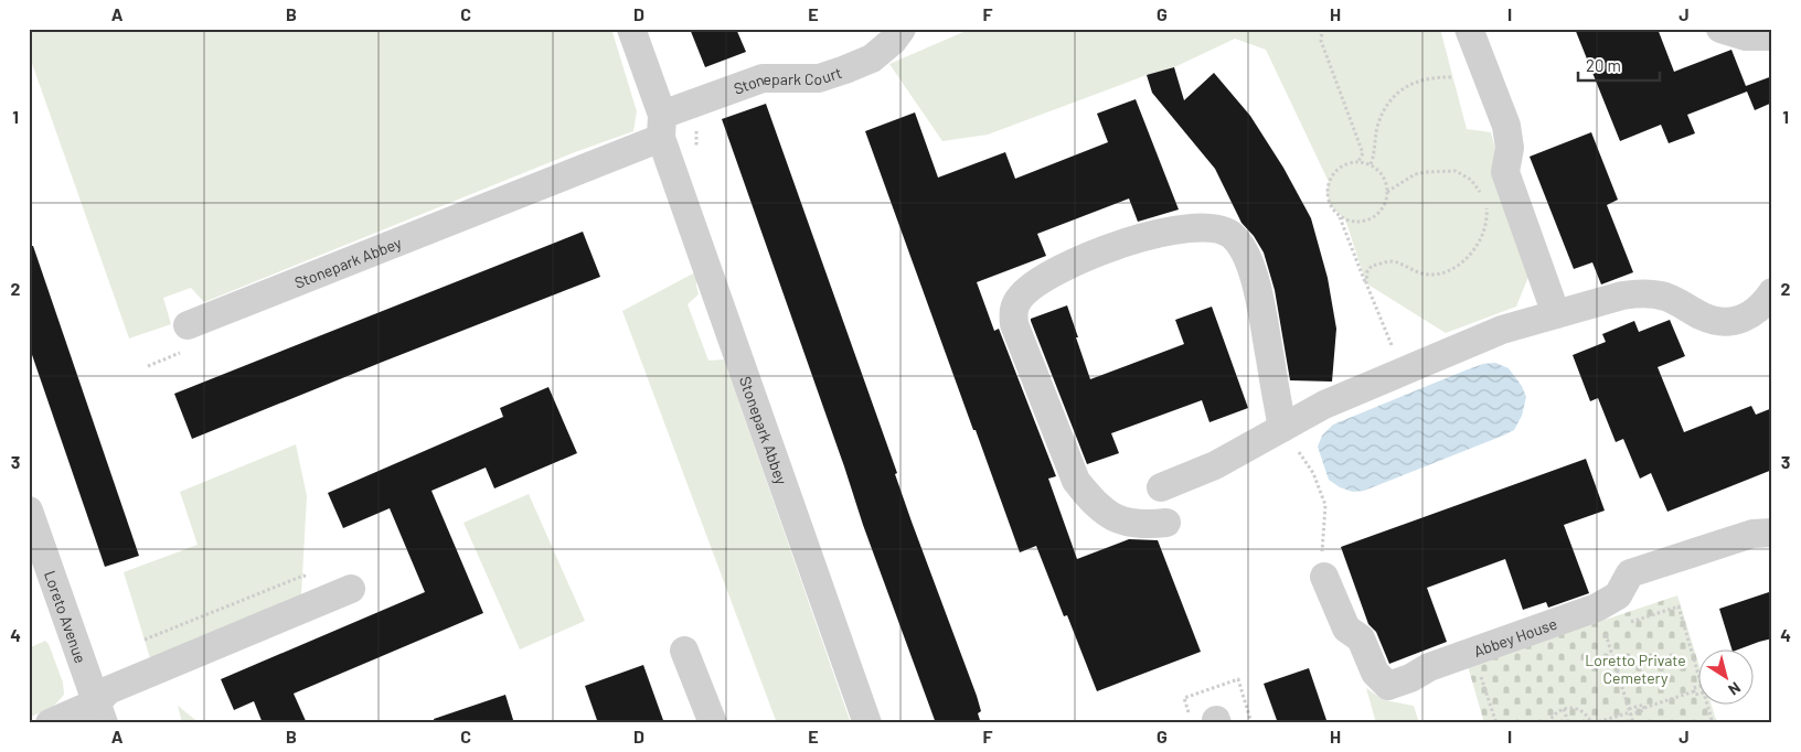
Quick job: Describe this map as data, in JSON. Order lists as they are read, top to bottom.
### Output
{
  "streets": {
    "street": [
      "Stonepark Court",
      "Stonepark Abbey",
      "Loreto Avenue",
      "Abbey House"
    ]
  },
  "crossings": [
    ["Stonepark Court", "Stonepark Abbey"]
  ],
  "parks": ["Loretto Private Cemetery"],
  "scale_bar": "20 m",
  "north": "bottom right",
  "grid": {
    "columns": [
      "A",
      "B",
      "C",
      "D",
      "E",
      "F",
      "G",
      "H",
      "I",
      "J"
    ],
    "rows": [
      "1",
      "2",
      "3",
      "4"
    ]
  }
}
